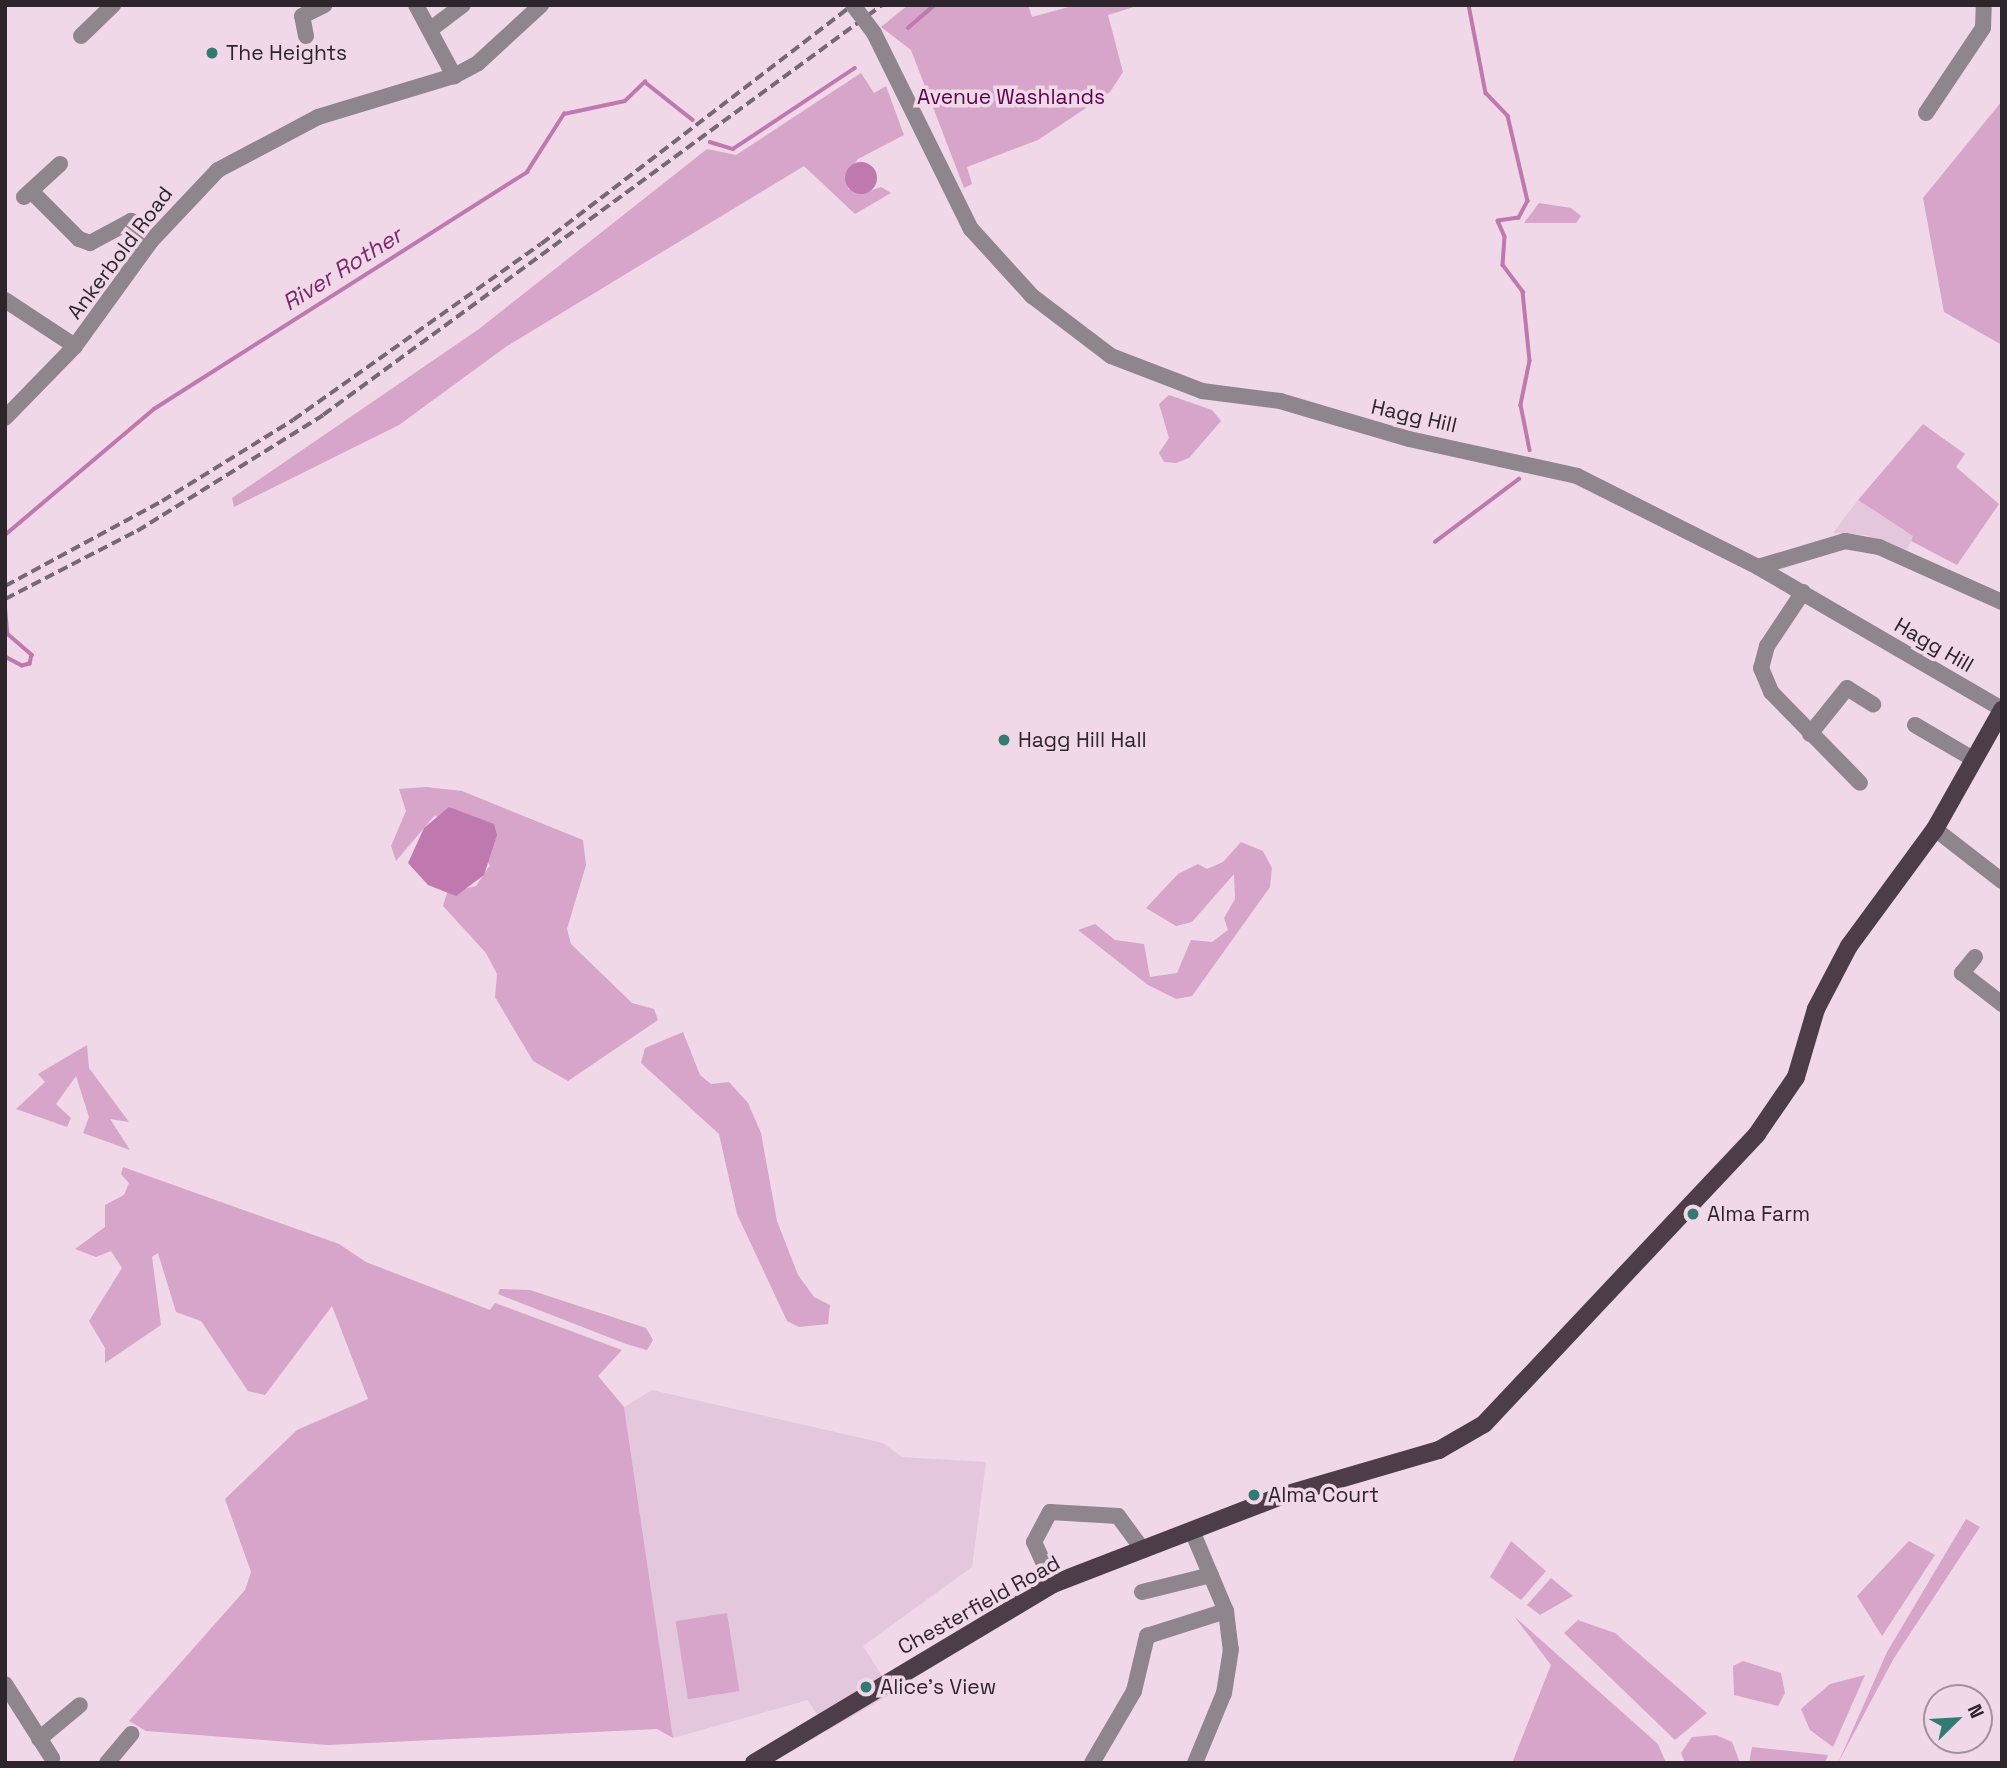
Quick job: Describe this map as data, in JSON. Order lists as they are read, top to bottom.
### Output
{
  "streets": {
    "main road": ["Chesterfield Road"],
    "street": ["Ankerbold Road", "Hagg Hill"]
  },
  "water": ["River Rother"],
  "parks": ["Avenue Washlands"],
  "places": [
    "The Heights",
    "Hagg Hill Hall",
    "Alma Farm",
    "Alma Court",
    "Alice's View"
  ],
  "north": "top right"
}
